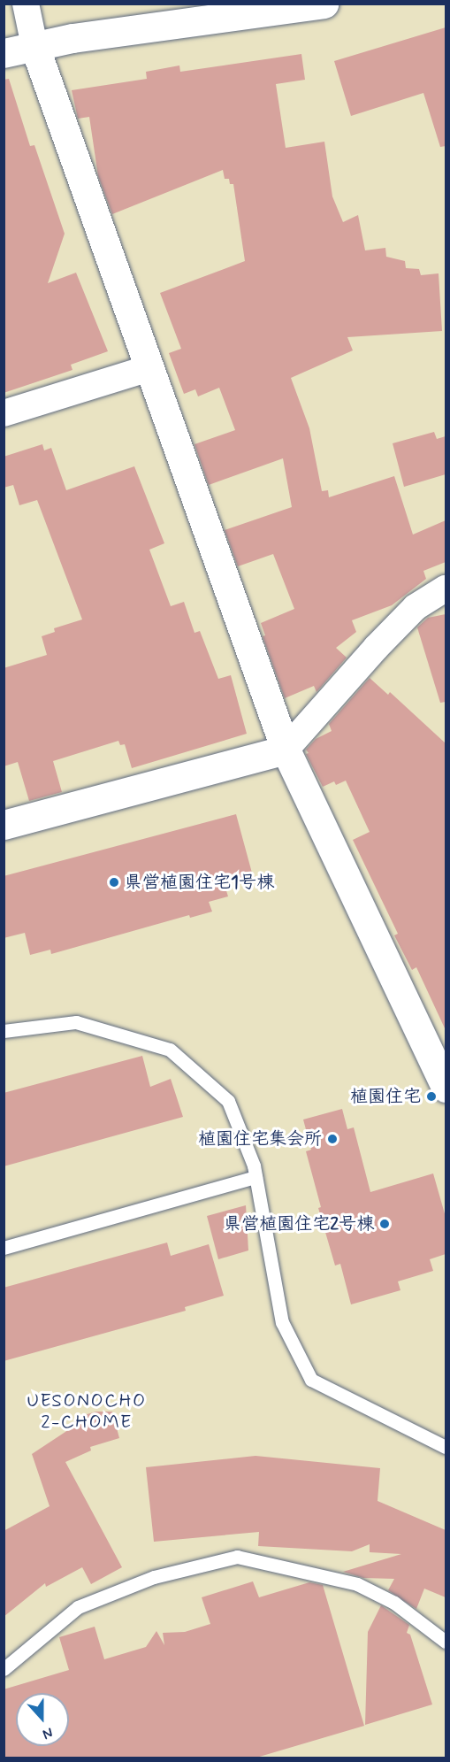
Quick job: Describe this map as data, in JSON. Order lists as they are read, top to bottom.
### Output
{
  "districts": ["UESONOCHO 2-CHOME"],
  "places": [
    "県営植園住宅1号棟",
    "植園住宅",
    "植園住宅集会所",
    "県営植園住宅2号棟"
  ],
  "north": "bottom"
}
